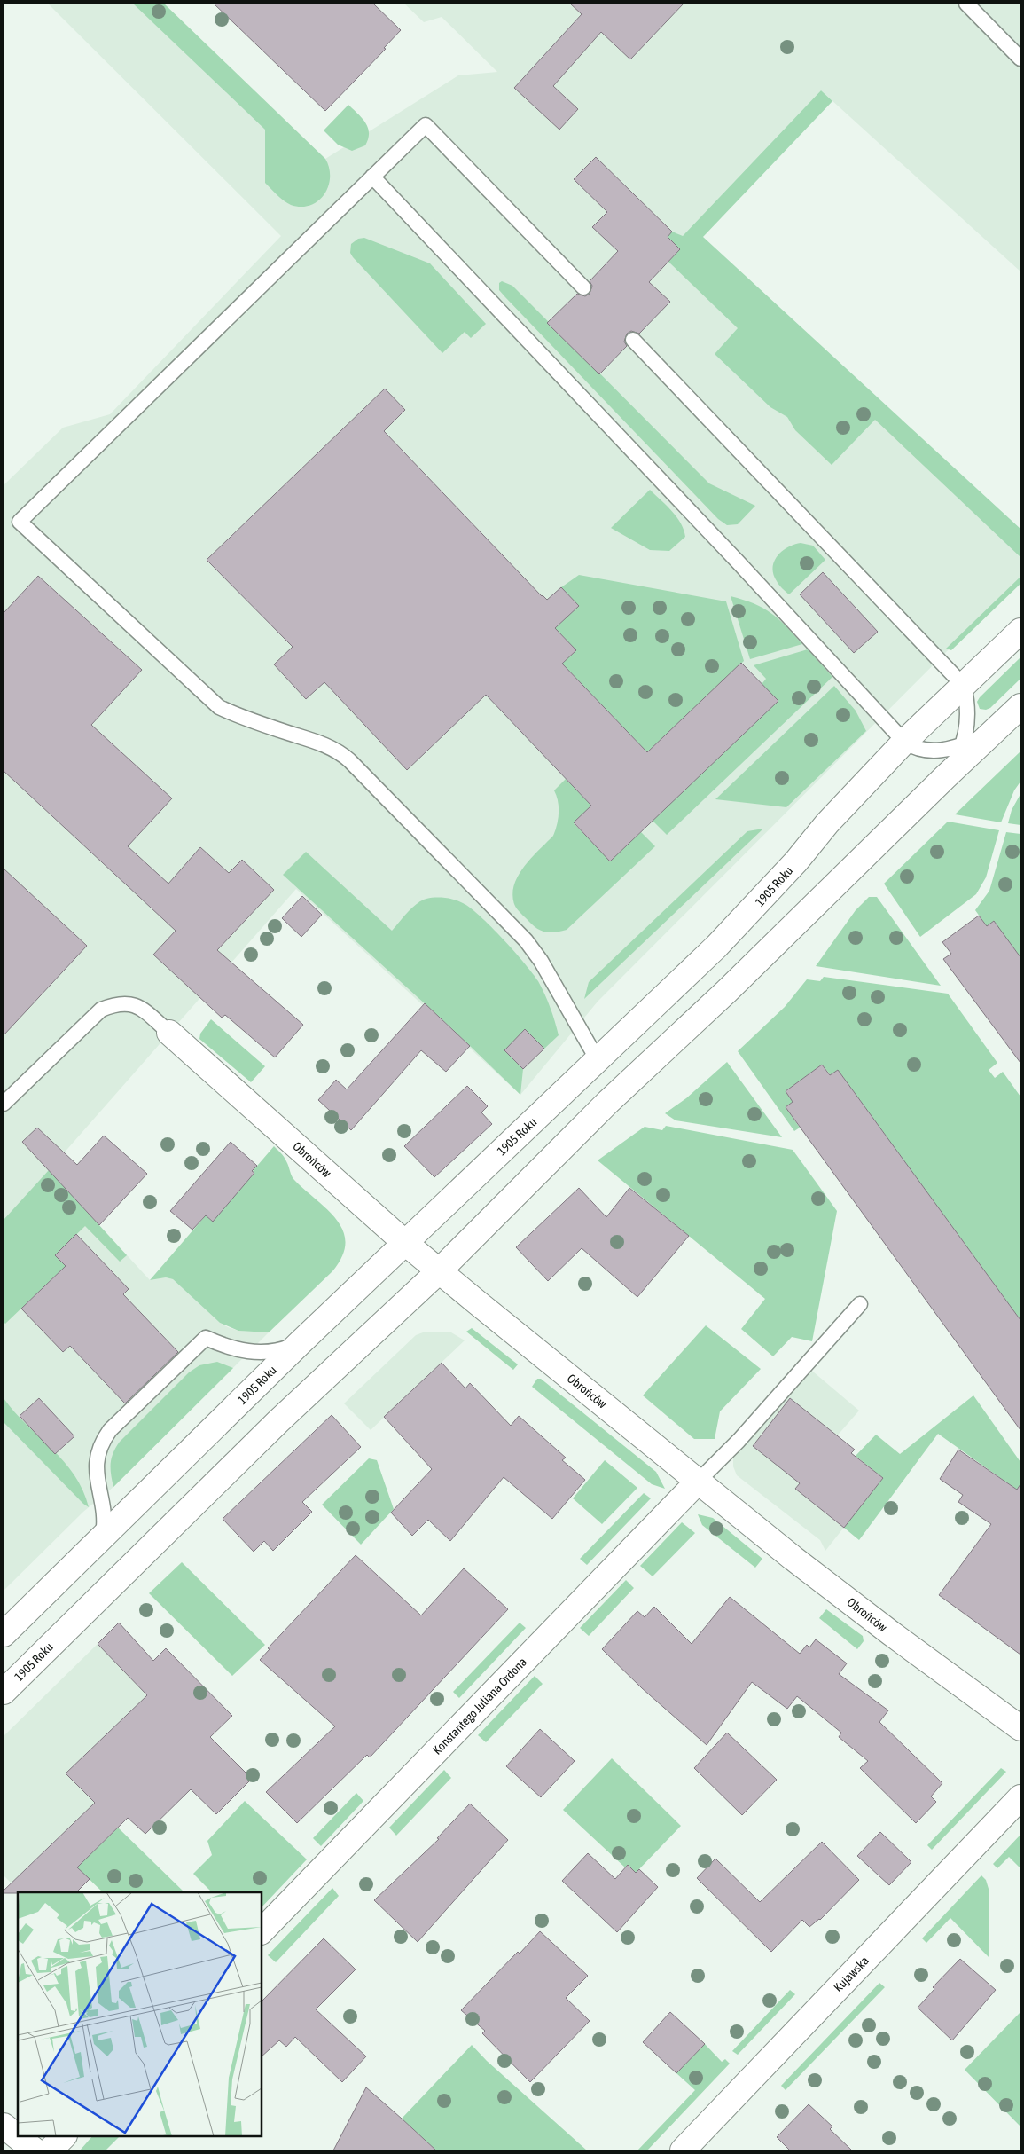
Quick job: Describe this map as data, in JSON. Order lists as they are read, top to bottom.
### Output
{
  "streets": {
    "main road": [
      "1905 Roku",
      "Obrońców",
      "Konstantego Juliana Ordona",
      "Kujawska"
    ]
  },
  "crossings": [
    ["1905 Roku", "Obrońców"],
    ["Obrońców", "Konstantego Juliana Ordona"]
  ]
}
